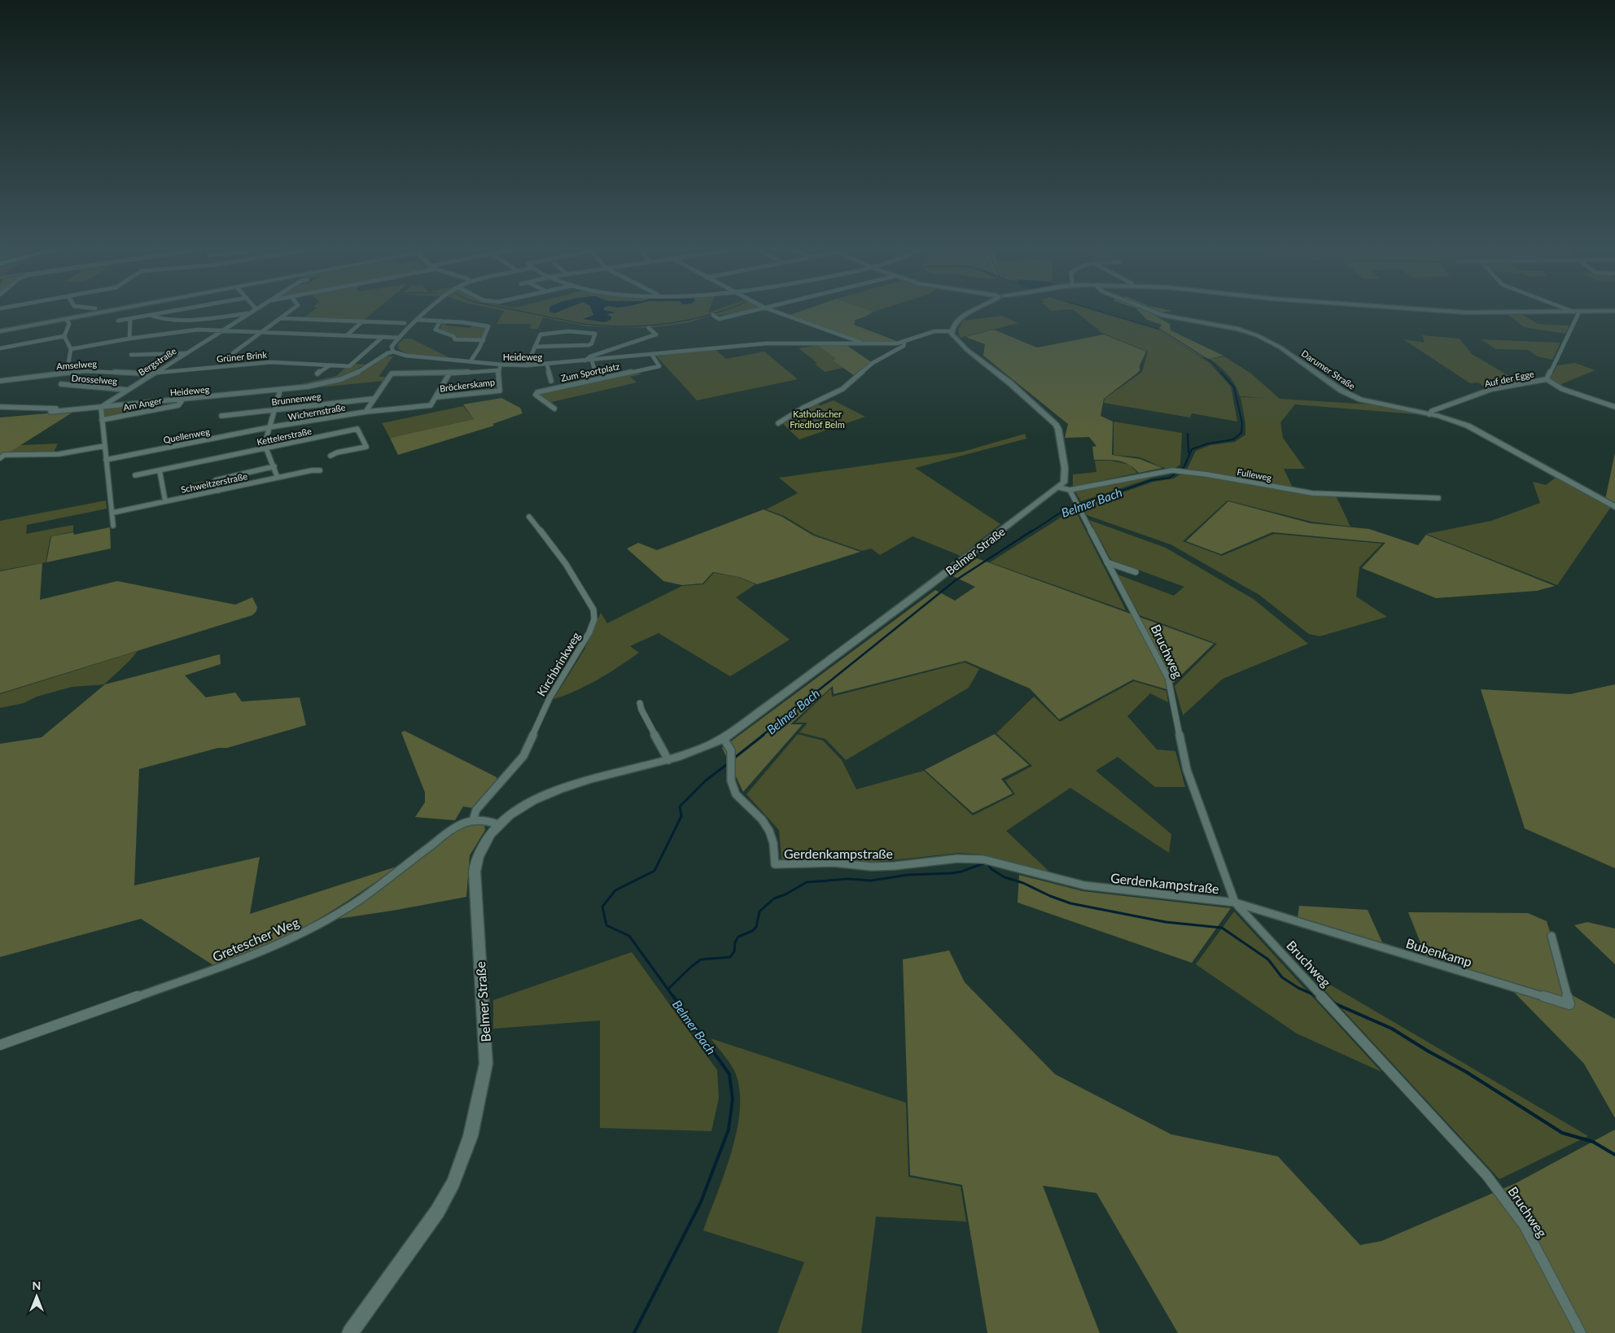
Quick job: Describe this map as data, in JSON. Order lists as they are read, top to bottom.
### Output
{
  "streets": {
    "street": [
      "Grüner Brink",
      "Heideweg",
      "Bergstraße",
      "Amselweg",
      "Darumer Straße",
      "Zum Sportplatz",
      "Auf der Egge",
      "Drosselweg",
      "Bröckerskamp",
      "Brunnenweg",
      "Am Anger",
      "Wichernstraße",
      "Quellenweg",
      "Kettelerstraße",
      "Fulleweg",
      "Schweitzerstraße",
      "Belmer Straße",
      "Bruchweg",
      "Kirchbrinkweg",
      "Gerdenkampstraße",
      "Gretescher Weg",
      "Bubenkamp"
    ]
  },
  "crossings": [
    ["Grüner Brink", "Bergstraße"],
    ["Grüner Brink", "Amselweg"],
    ["Heideweg", "Bergstraße"],
    ["Heideweg", "Zum Sportplatz"],
    ["Heideweg", "Bröckerskamp"],
    ["Heideweg", "Am Anger"],
    ["Bergstraße", "Amselweg"],
    ["Bergstraße", "Drosselweg"],
    ["Darumer Straße", "Auf der Egge"],
    ["Bröckerskamp", "Wichernstraße"],
    ["Wichernstraße", "Quellenweg"],
    ["Fulleweg", "Bruchweg"],
    ["Belmer Straße", "Gerdenkampstraße"],
    ["Belmer Straße", "Gretescher Weg"],
    ["Bruchweg", "Gerdenkampstraße"],
    ["Bruchweg", "Bubenkamp"],
    ["Kirchbrinkweg", "Gretescher Weg"],
    ["Gerdenkampstraße", "Bubenkamp"]
  ],
  "water": ["Belmer Bach"],
  "parks": ["Katholischer Friedhof Belm"],
  "north": "top"
}
